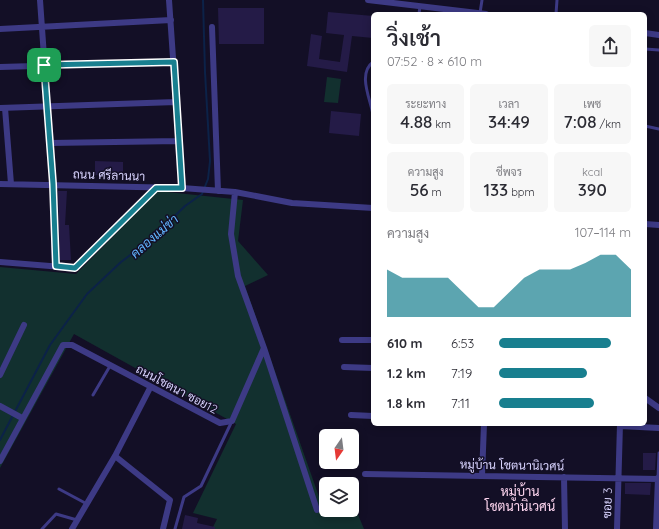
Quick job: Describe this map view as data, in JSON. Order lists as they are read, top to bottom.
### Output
{
  "streets": {
    "street": [
      "ถนน ศรีลานนา",
      "ถนนโชตนา ซอย12",
      "หมู่บ้าน โชตนานิเวศน์",
      "ซอย 3"
    ]
  },
  "crossings": [
    ["หมู่บ้าน โชตนานิเวศน์", "ซอย 3"]
  ],
  "districts": ["หมู่บ้าน โชตนานิเวศน์"],
  "water": ["คลองแม่ข่า"],
  "north": "bottom",
  "page": {
    "heading": ["วิ่งเช้า", "07:52 · 8 × 610 m"],
    "stats": [
      ["ระยะทาง", "4.88 km"],
      ["เวลา", "34:49"],
      ["เพซ", "7:08 /km"],
      ["ความสูง", "56 m"],
      ["ชีพจร", "133 bpm"],
      ["kcal", "390"]
    ],
    "chart": ["ความสูง", "107–114 m"],
    "list": [
      {
        "name": "610 m",
        "note": "6:53"
      },
      {
        "name": "1.2 km",
        "note": "7:19"
      },
      {
        "name": "1.8 km",
        "note": "7:11"
      }
    ]
  }
}
